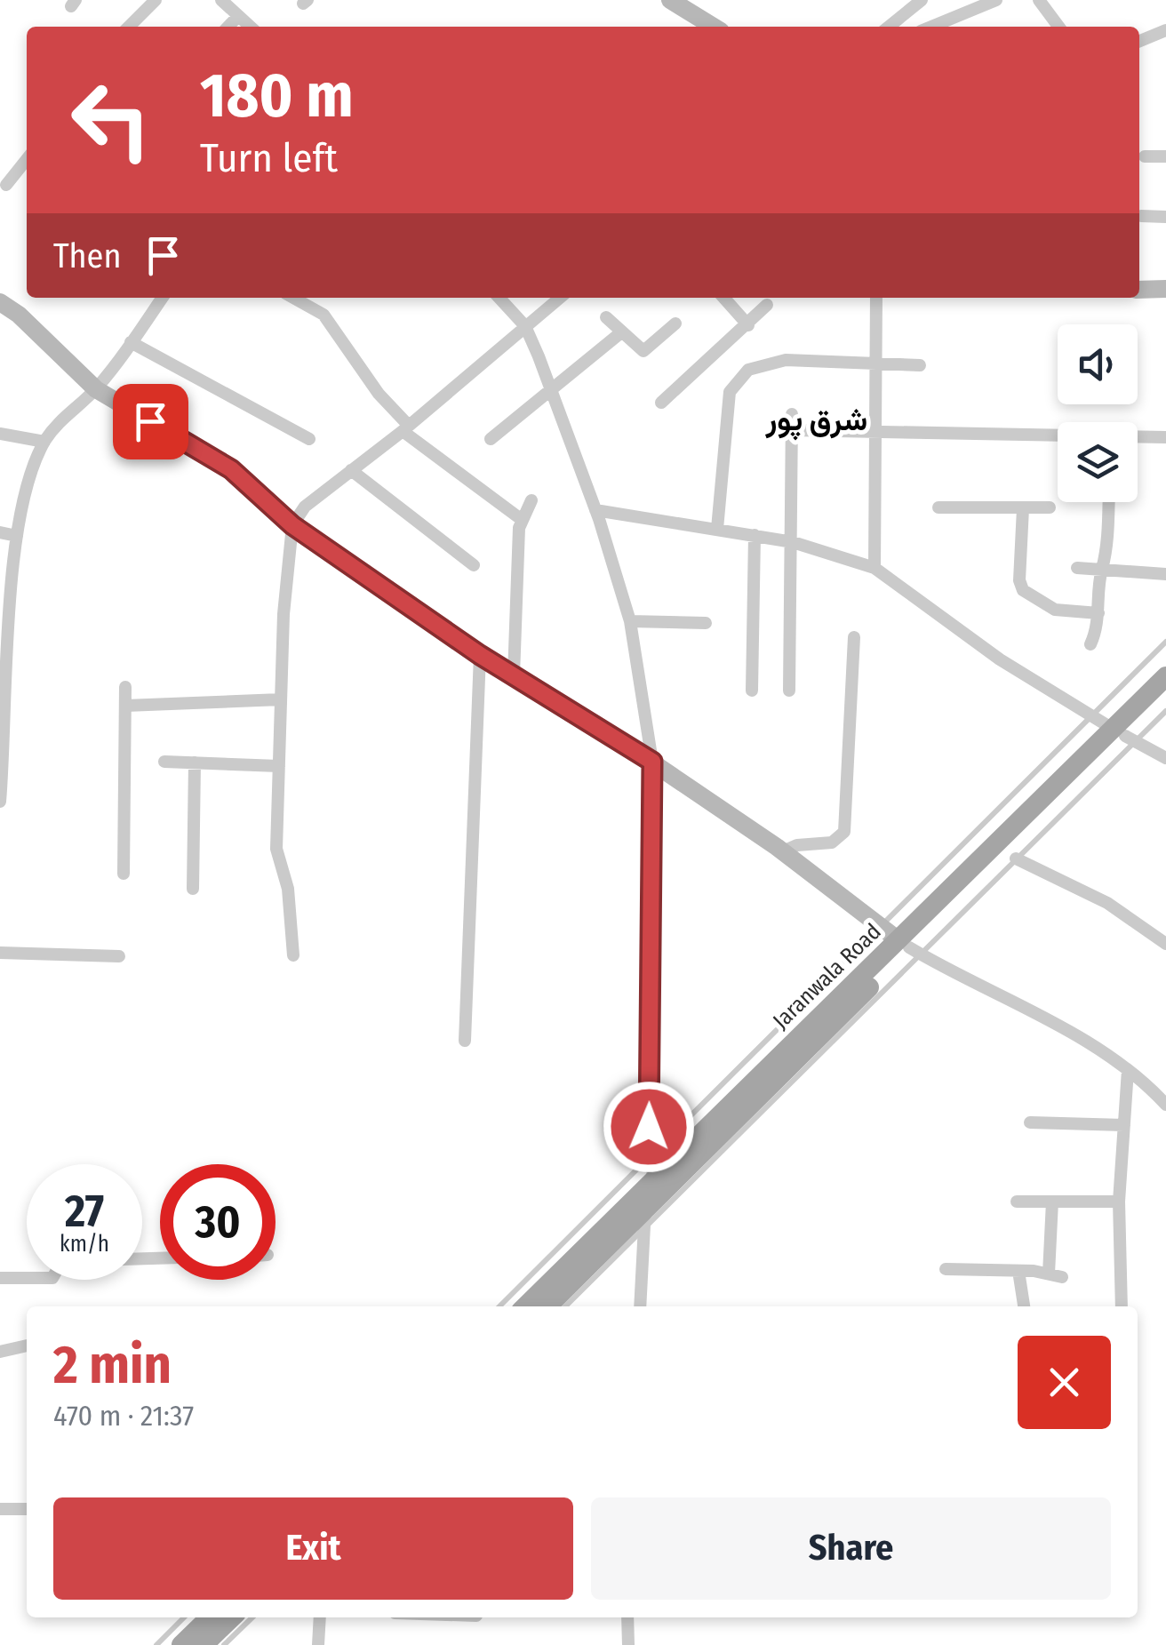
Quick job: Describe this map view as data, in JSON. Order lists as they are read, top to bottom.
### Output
{
  "streets": {
    "main road": ["Jaranwala Road"]
  },
  "districts": ["شرق پور"],
  "page": {
    "turn": ["180 m", "Turn left"],
    "then": "Then",
    "speed": "27 km/h",
    "limit": "30",
    "heading": ["2 min", "470 m · 21:37"],
    "buttons": ["Exit", "Share"]
  }
}
